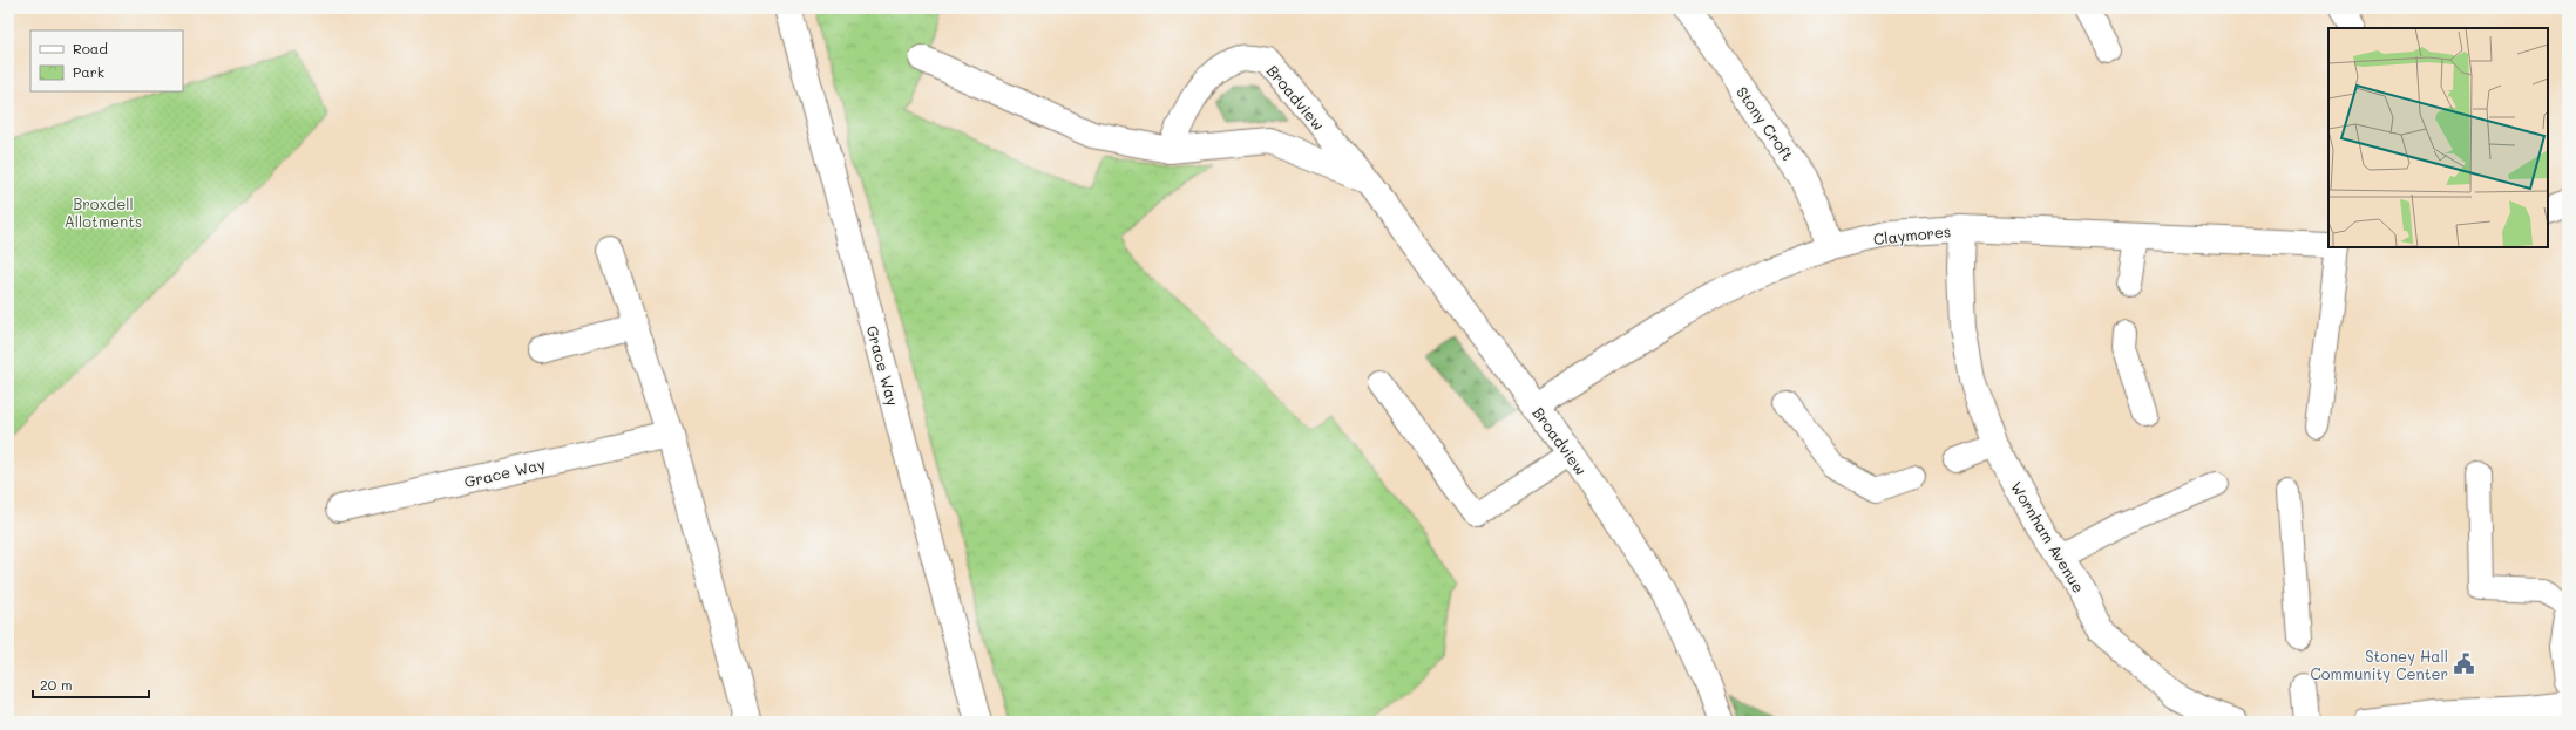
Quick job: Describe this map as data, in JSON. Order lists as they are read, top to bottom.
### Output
{
  "streets": {
    "street": [
      "Broadview",
      "Stony Croft",
      "Claymores",
      "Grace Way",
      "Wornham Avenue"
    ]
  },
  "crossings": [
    ["Broadview", "Claymores"],
    ["Stony Croft", "Claymores"],
    ["Claymores", "Wornham Avenue"]
  ],
  "parks": ["Broxdell Allotments"],
  "places": {
    "public building": ["Stoney Hall Community Center"]
  },
  "legend": ["Road", "Park"],
  "scale_bar": "20 m"
}
